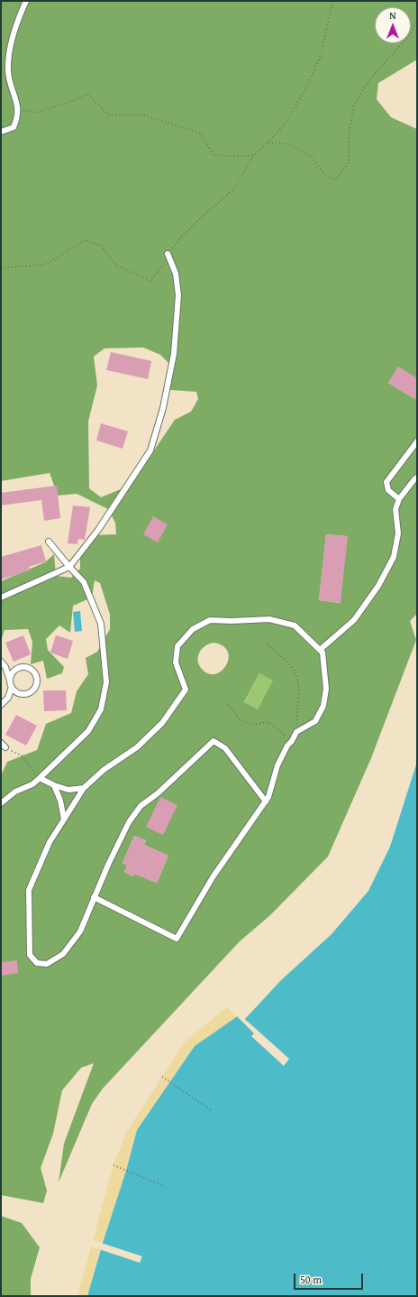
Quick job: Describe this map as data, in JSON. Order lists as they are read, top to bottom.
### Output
{
  "scale_bar": "50 m",
  "north": "top"
}
